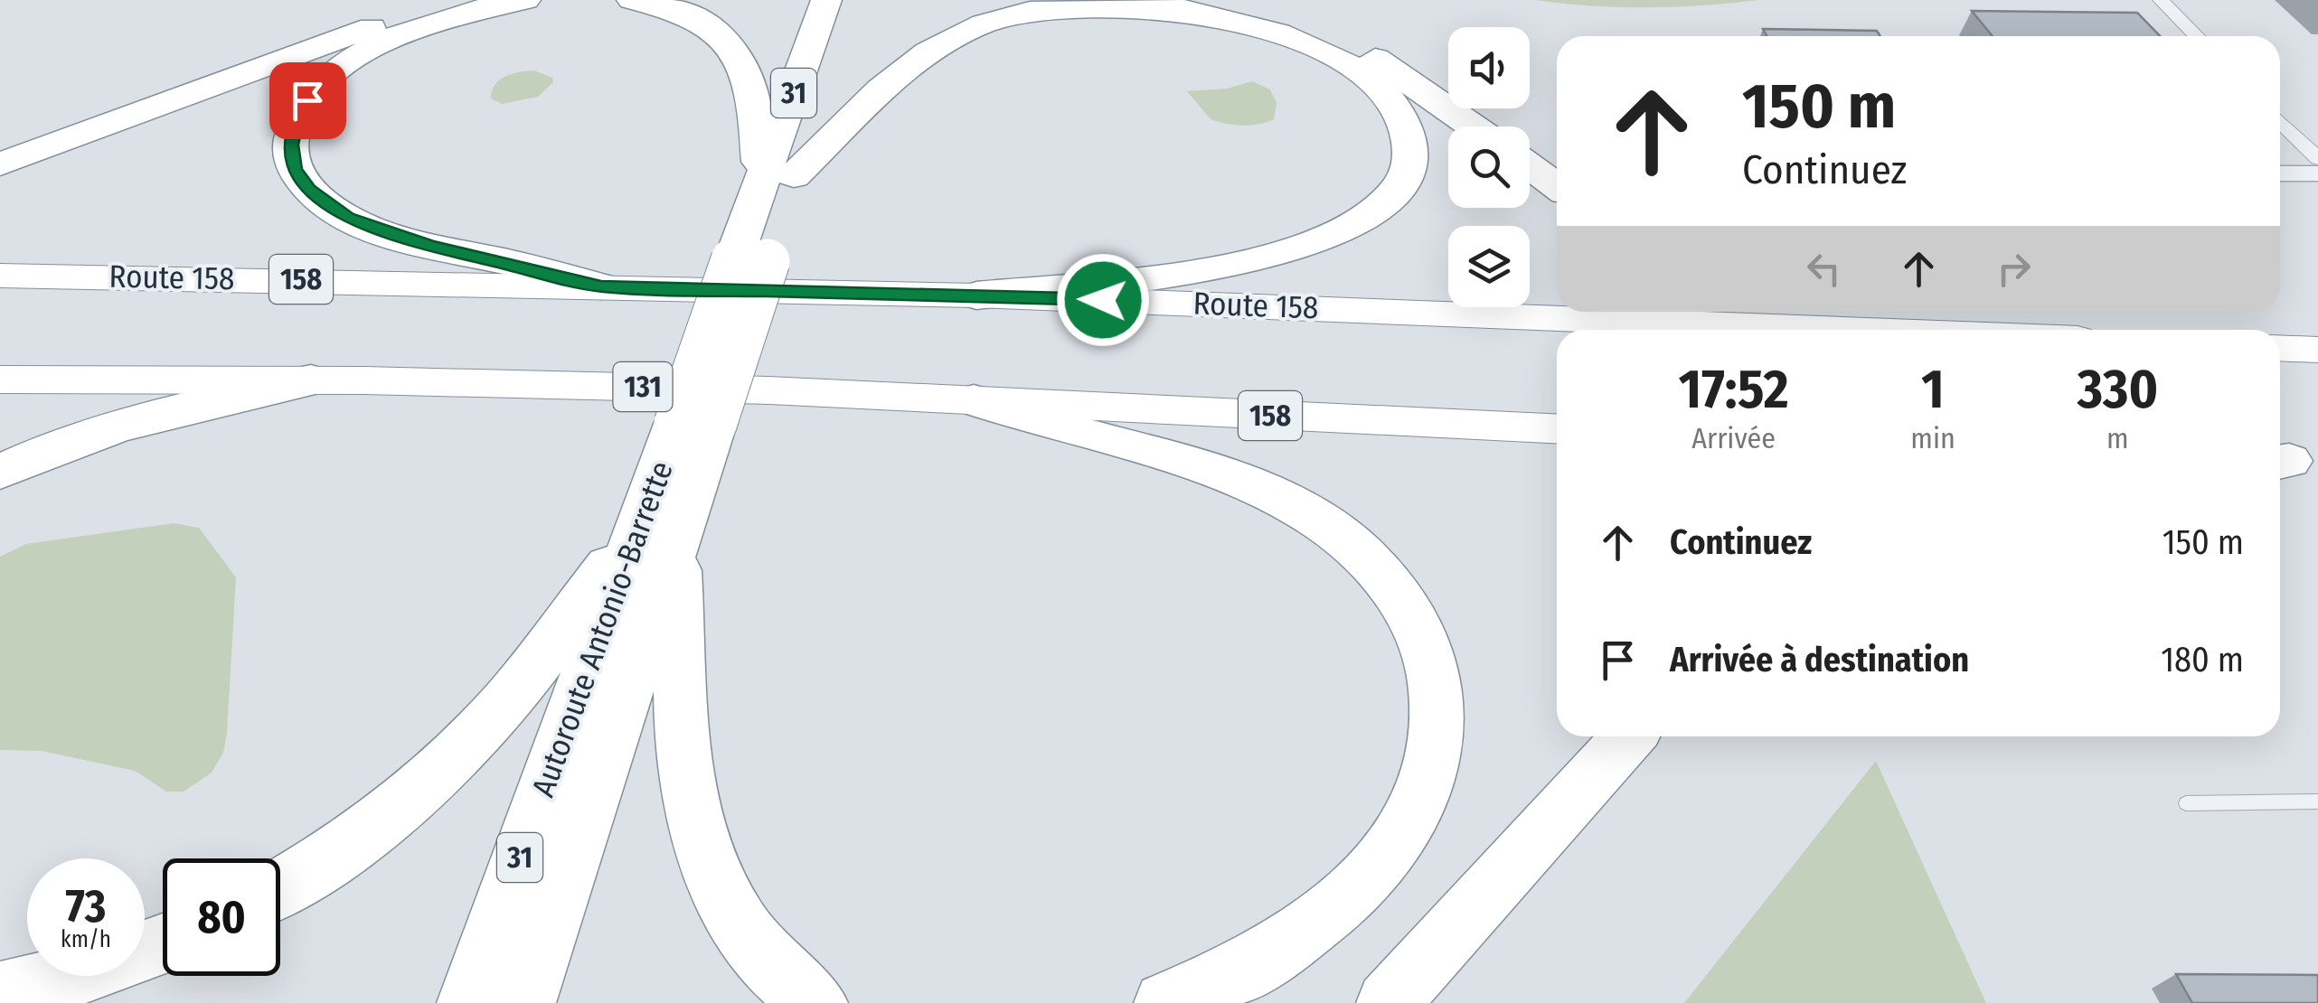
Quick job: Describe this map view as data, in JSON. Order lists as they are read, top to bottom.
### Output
{
  "streets": {
    "highway": [
      "31",
      "Route 158",
      "158",
      "131",
      "Autoroute Antonio-Barrette"
    ]
  },
  "crossings": [
    ["158", "131"]
  ],
  "page": {
    "turn": ["150 m", "Continuez"],
    "eta": [
      "17:52",
      "Arrivée",
      "1",
      "min",
      "330",
      "m"
    ],
    "list": [
      {
        "name": "Continuez",
        "value": "150 m"
      },
      {
        "name": "Arrivée à destination",
        "value": "180 m"
      }
    ],
    "speed": "73 km/h",
    "limit": "80"
  }
}
